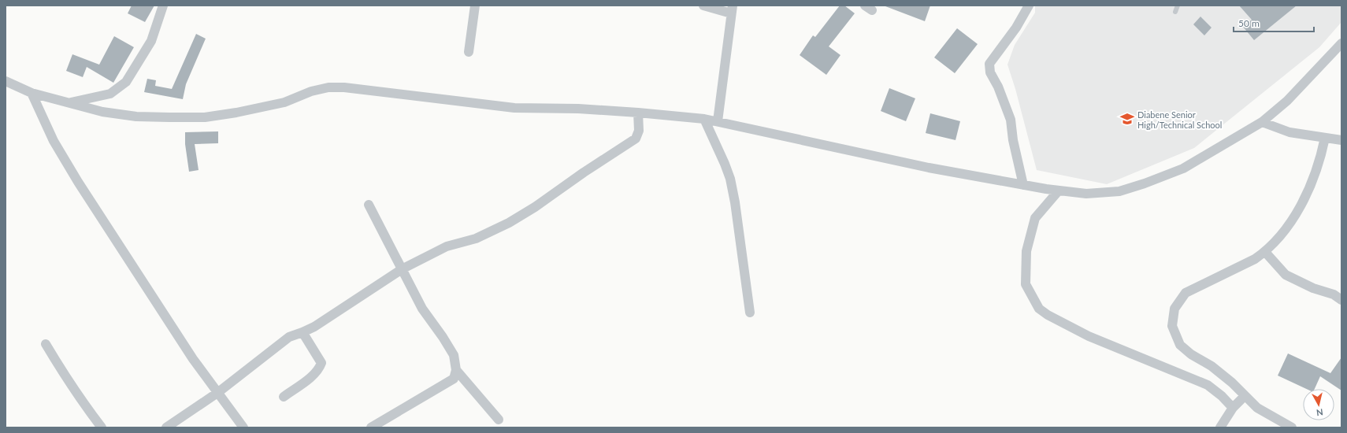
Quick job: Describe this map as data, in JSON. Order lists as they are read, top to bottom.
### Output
{
  "places": {
    "school or university": ["Diabene Senior High/Technical School"]
  },
  "scale_bar": "50 m",
  "north": "bottom"
}
